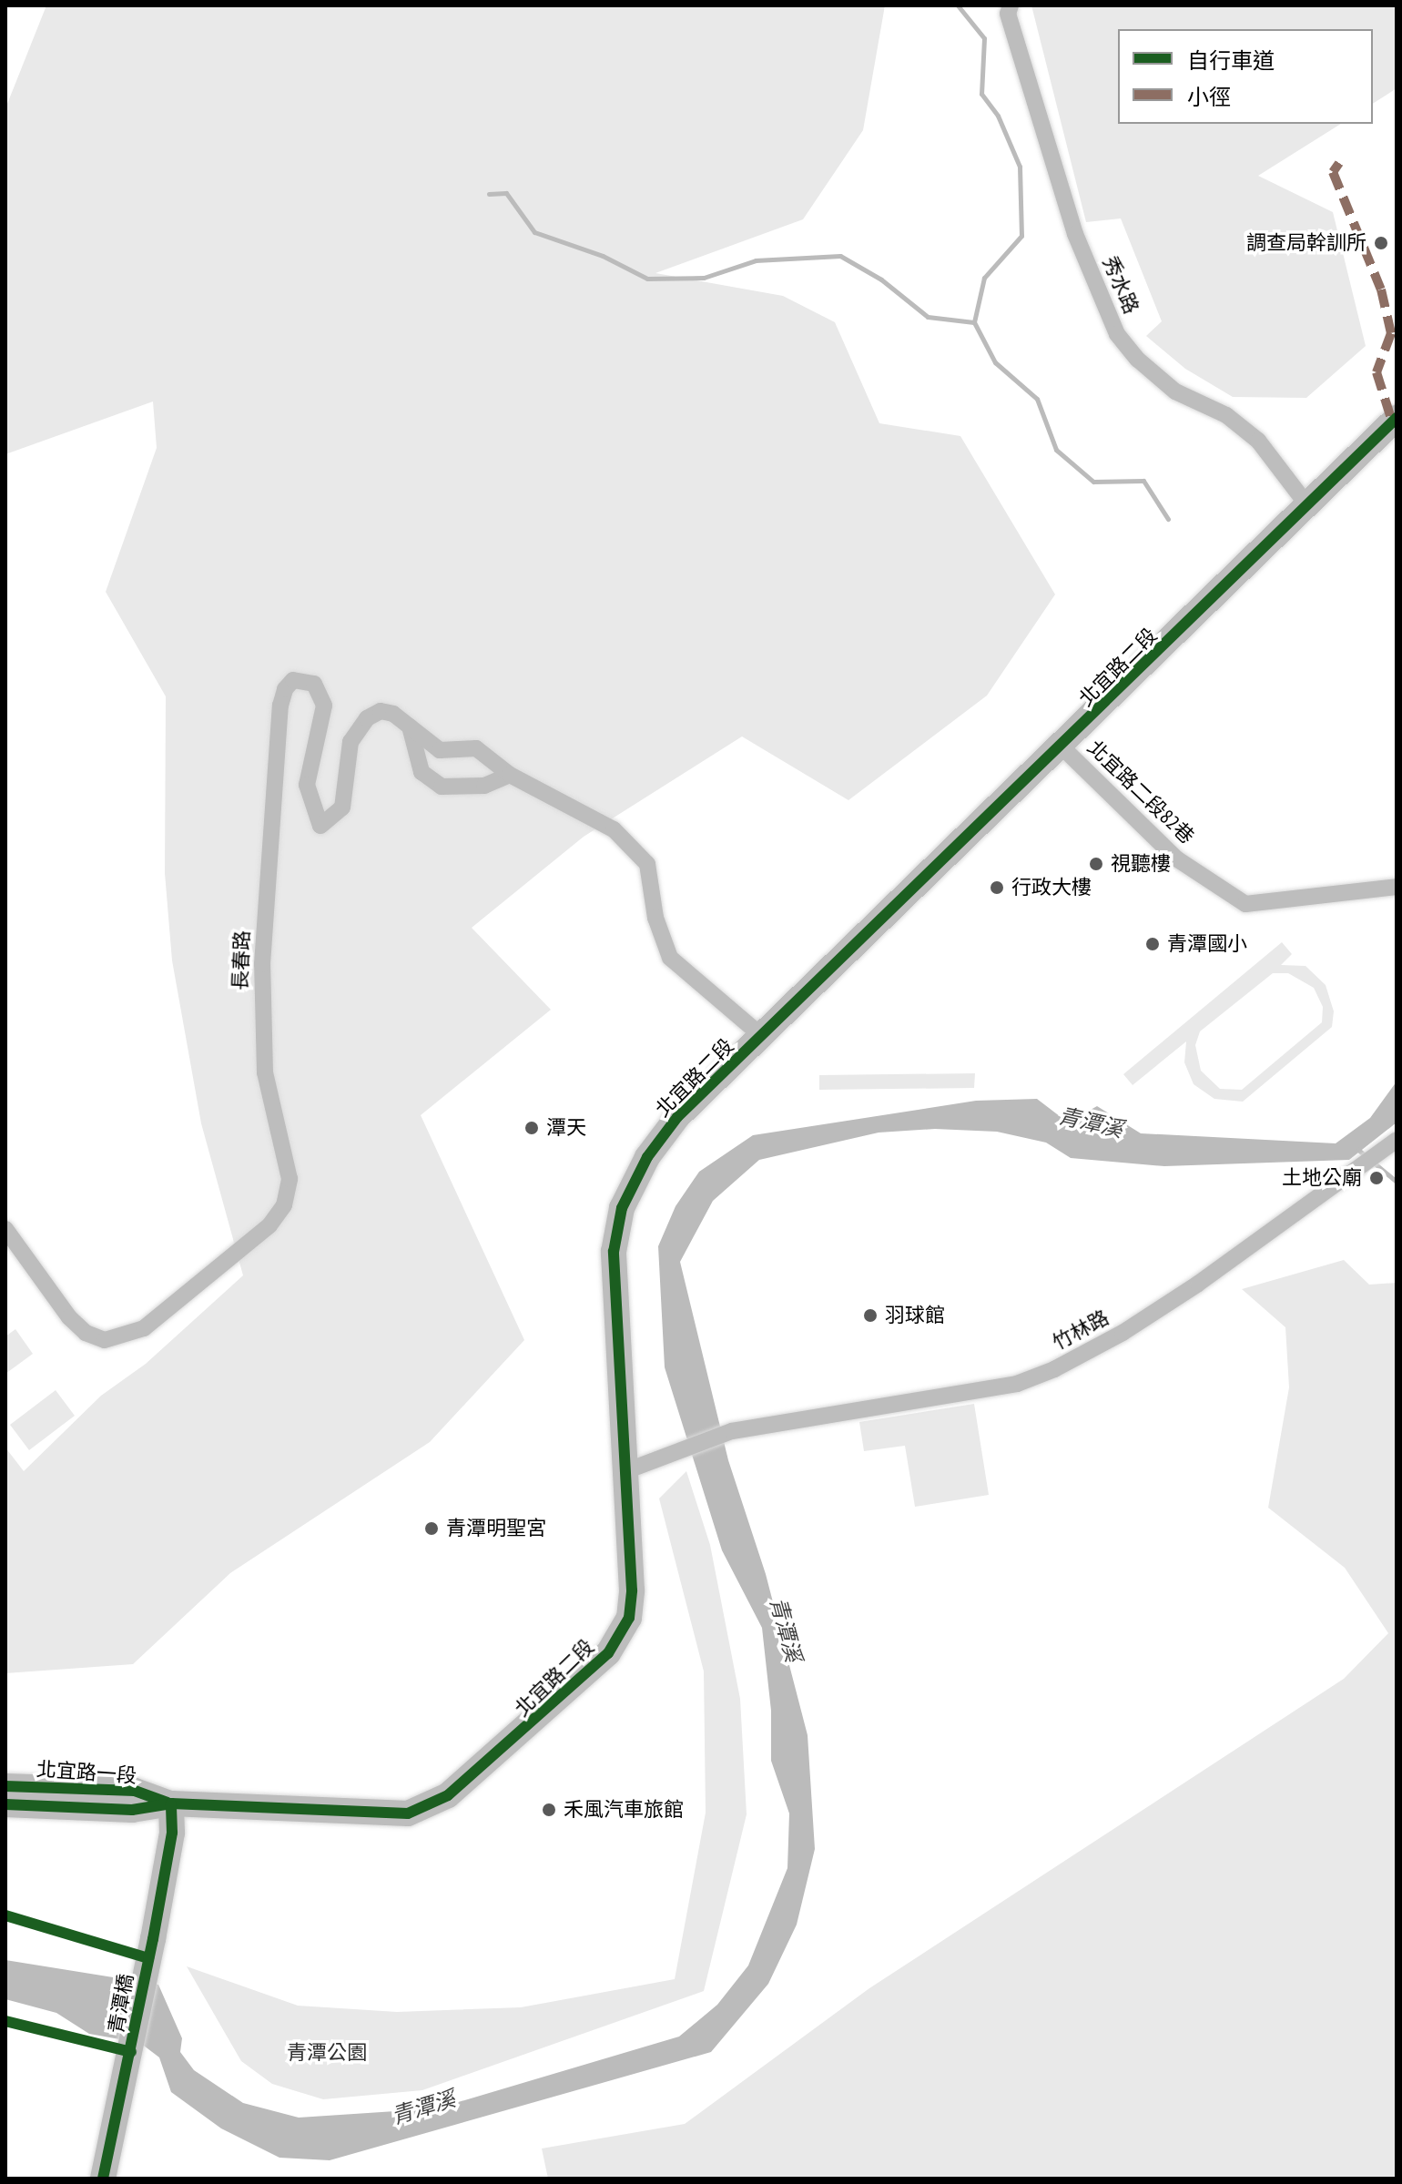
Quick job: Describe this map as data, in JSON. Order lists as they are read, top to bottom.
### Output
{
  "streets": {
    "main road": ["北宜路二段", "北宜路一段", "青潭橋"],
    "street": [
      "秀水路",
      "北宜路二段82巷",
      "長春路",
      "竹林路"
    ]
  },
  "crossings": [
    ["秀水路", "北宜路二段"],
    ["北宜路二段", "北宜路二段82巷"],
    ["北宜路二段", "長春路"],
    ["北宜路二段", "竹林路"],
    ["北宜路二段", "北宜路一段"],
    ["北宜路二段", "青潭橋"],
    ["北宜路一段", "青潭橋"]
  ],
  "water": ["青潭溪"],
  "parks": ["青潭公園"],
  "places": [
    "調查局幹訓所",
    "視聽樓",
    "行政大樓",
    "青潭國小",
    "潭天",
    "土地公廟",
    "羽球館",
    "青潭明聖宮",
    "禾風汽車旅館"
  ],
  "legend": ["自行車道", "小徑"]
}
